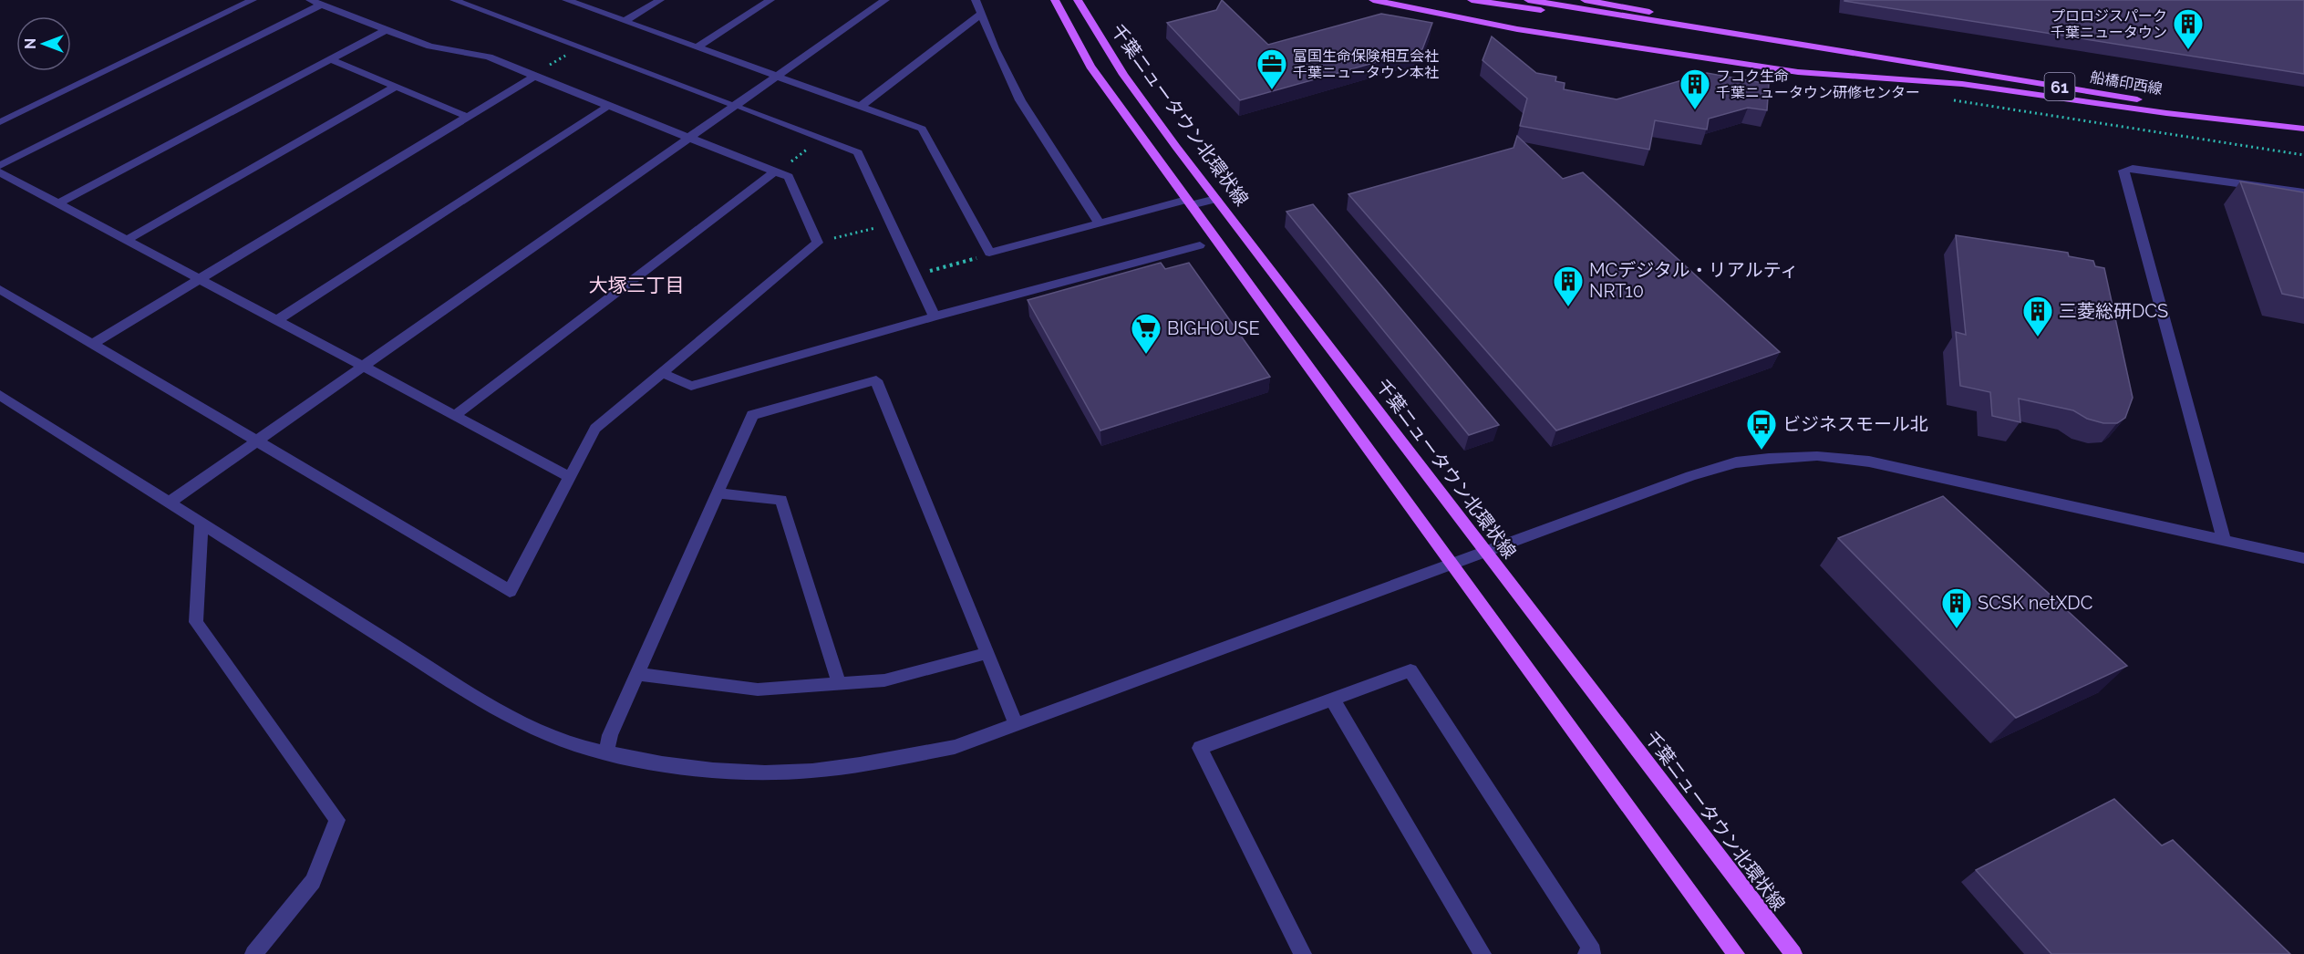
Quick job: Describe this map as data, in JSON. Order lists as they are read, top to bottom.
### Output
{
  "streets": {
    "main road": ["船橋印西線", "61", "千葉ニュータウン北環状線"]
  },
  "crossings": [
    ["船橋印西線", "61"]
  ],
  "districts": ["大塚三丁目"],
  "places": {
    "building": [
      "プロロジスパーク 千葉ニュータウン",
      "フコク生命 千葉ニュータウン研修センター",
      "MCデジタル・リアルティ NRT10",
      "三菱総研DCS",
      "SCSK netXDC"
    ],
    "office": ["富国生命保険相互会社 千葉ニュータウン本社"],
    "supermarket": ["BIGHOUSE"],
    "bus stop": ["ビジネスモール北"]
  },
  "north": "left"
}
